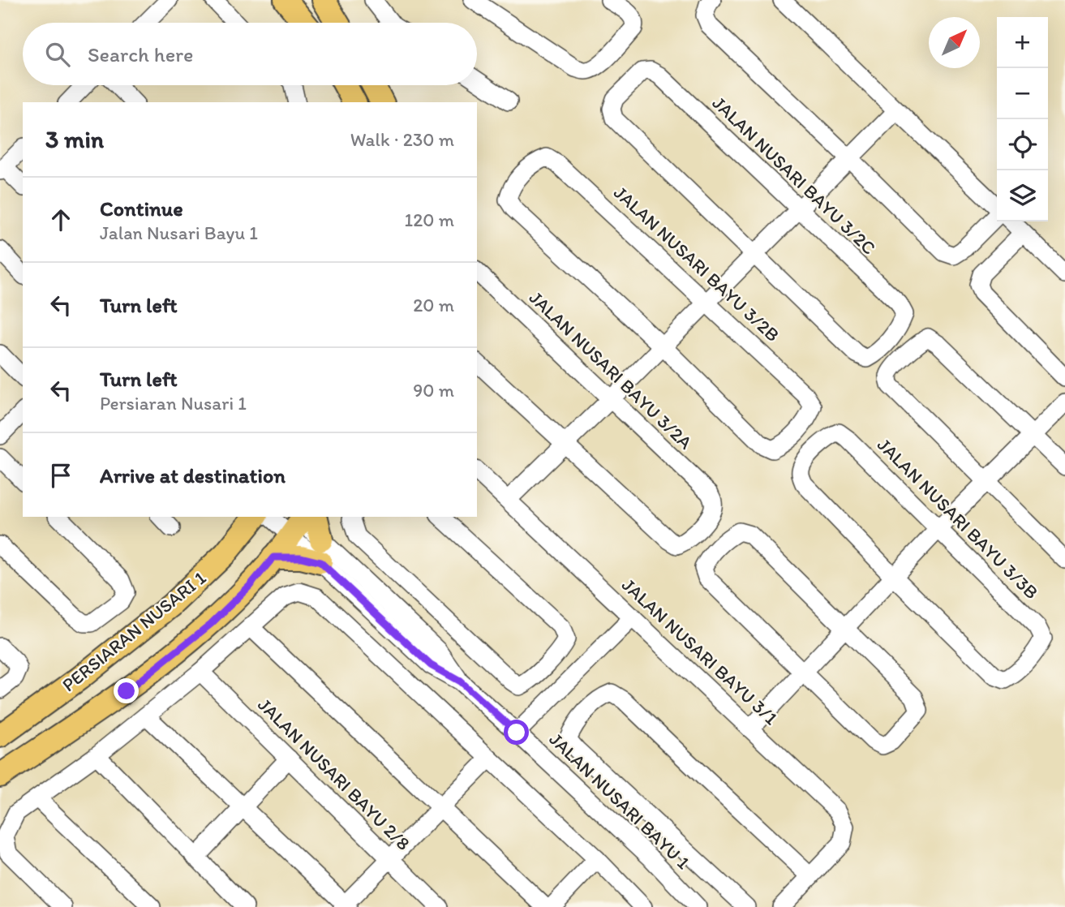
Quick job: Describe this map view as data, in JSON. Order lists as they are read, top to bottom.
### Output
{
  "streets": {
    "main road": ["PERSIARAN NUSARI 1"],
    "street": [
      "JALAN NUSARI BAYU 3/2C",
      "JALAN NUSARI BAYU 3/2B",
      "JALAN NUSARI BAYU 3/2A",
      "JALAN NUSARI BAYU 3/3B",
      "JALAN NUSARI BAYU 3/1",
      "JALAN NUSARI BAYU 2/8",
      "JALAN NUSARI BAYU 1"
    ]
  },
  "crossings": [
    ["PERSIARAN NUSARI 1", "JALAN NUSARI BAYU 1"]
  ],
  "north": "top right",
  "page": {
    "map_buttons": ["+", "−"],
    "search": "Search here",
    "heading": ["3 min", "Walk · 230 m"],
    "list": [
      ["Continue", "Jalan Nusari Bayu 1", "120 m"],
      ["Turn left", "20 m"],
      ["Turn left", "Persiaran Nusari 1", "90 m"],
      "Arrive at destination"
    ]
  }
}
